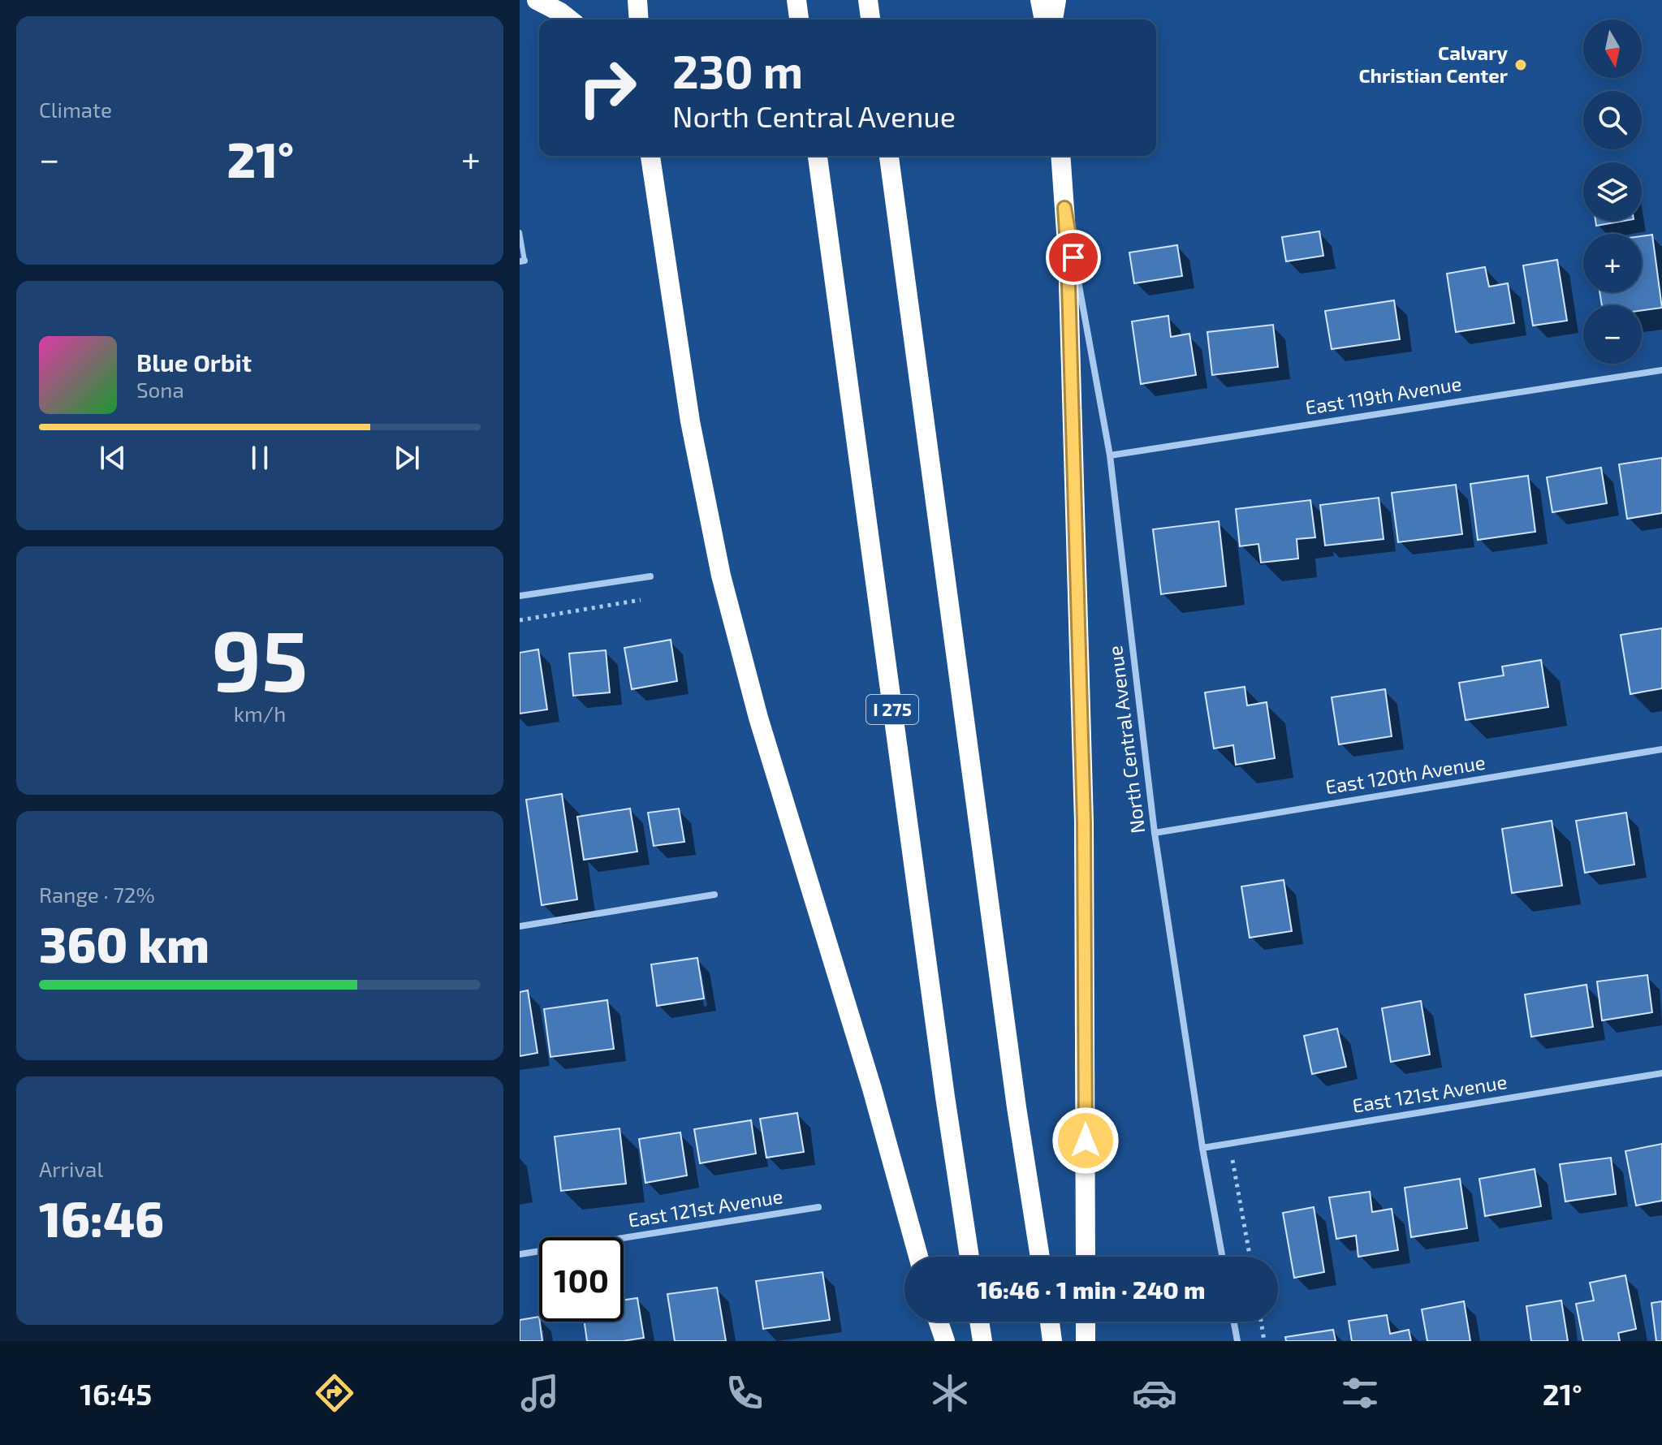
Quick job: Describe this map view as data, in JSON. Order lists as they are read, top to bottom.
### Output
{
  "streets": {
    "highway": ["I 275"],
    "street": [
      "East 119th Avenue",
      "North Central Avenue",
      "East 120th Avenue",
      "East 121st Avenue"
    ]
  },
  "crossings": [
    ["East 119th Avenue", "North Central Avenue"],
    ["North Central Avenue", "East 120th Avenue"],
    ["North Central Avenue", "East 121st Avenue"]
  ],
  "places": ["Calvary Christian Center"],
  "north": "bottom",
  "page": {
    "tile": [
      "Climate",
      ["95", "km/h"],
      ["Range · 72%", "360 km"],
      ["Arrival", "16:46"]
    ],
    "map_buttons": ["+", "−"],
    "turn": ["230 m", "North Central Avenue"],
    "heat": ["−", "21°", "+"],
    "song": ["Blue Orbit", "Sona"],
    "limit": "100",
    "trip": "16:46 · 1 min · 240 m",
    "tabs": ["16:45", "21°"]
  }
}
